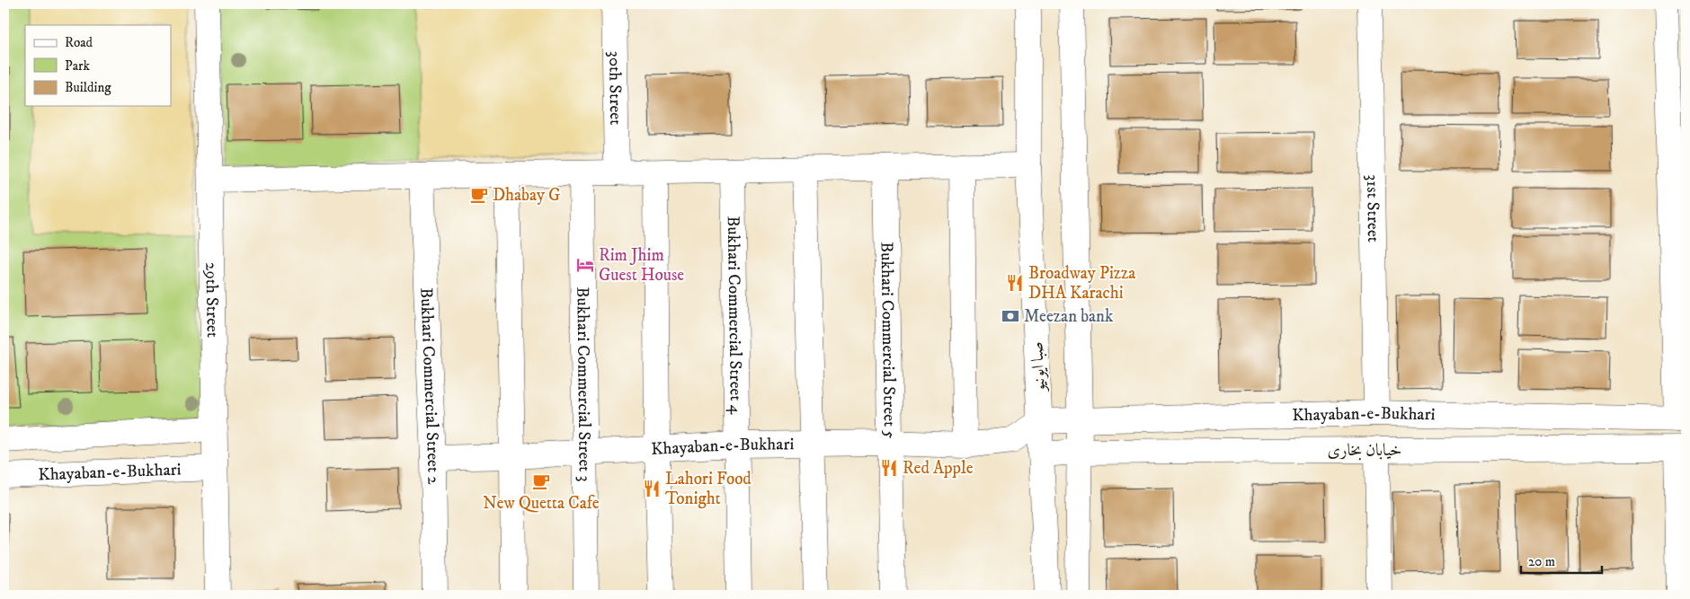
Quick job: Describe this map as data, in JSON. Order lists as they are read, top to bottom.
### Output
{
  "streets": {
    "street": [
      "30th Street",
      "31st Street",
      "29th Street",
      "Bukhari Commercial Street 4",
      "Bukhari Commercial Street 5",
      "صبا ایونیو",
      "Bukhari Commercial Street 3",
      "Bukhari Commercial Street 2",
      "Khayaban-e-Bukhari",
      "خیابان بخاری"
    ]
  },
  "crossings": [
    ["31st Street", "Khayaban-e-Bukhari"],
    ["29th Street", "Khayaban-e-Bukhari"],
    ["Bukhari Commercial Street 4", "Khayaban-e-Bukhari"],
    ["Bukhari Commercial Street 5", "Khayaban-e-Bukhari"],
    ["صبا ایونیو", "Khayaban-e-Bukhari"],
    ["صبا ایونیو", "خیابان بخاری"],
    ["Bukhari Commercial Street 3", "Khayaban-e-Bukhari"],
    ["Bukhari Commercial Street 2", "Khayaban-e-Bukhari"]
  ],
  "places": {
    "cafe": ["Dhabay G", "New Quetta Cafe"],
    "hotel": ["Rim Jhim Guest House"],
    "restaurant": ["Broadway Pizza DHA Karachi", "Red Apple", "Lahori Food Tonight"],
    "bank": ["Meezan bank"]
  },
  "legend": ["Road", "Park", "Building"],
  "scale_bar": "20 m"
}
